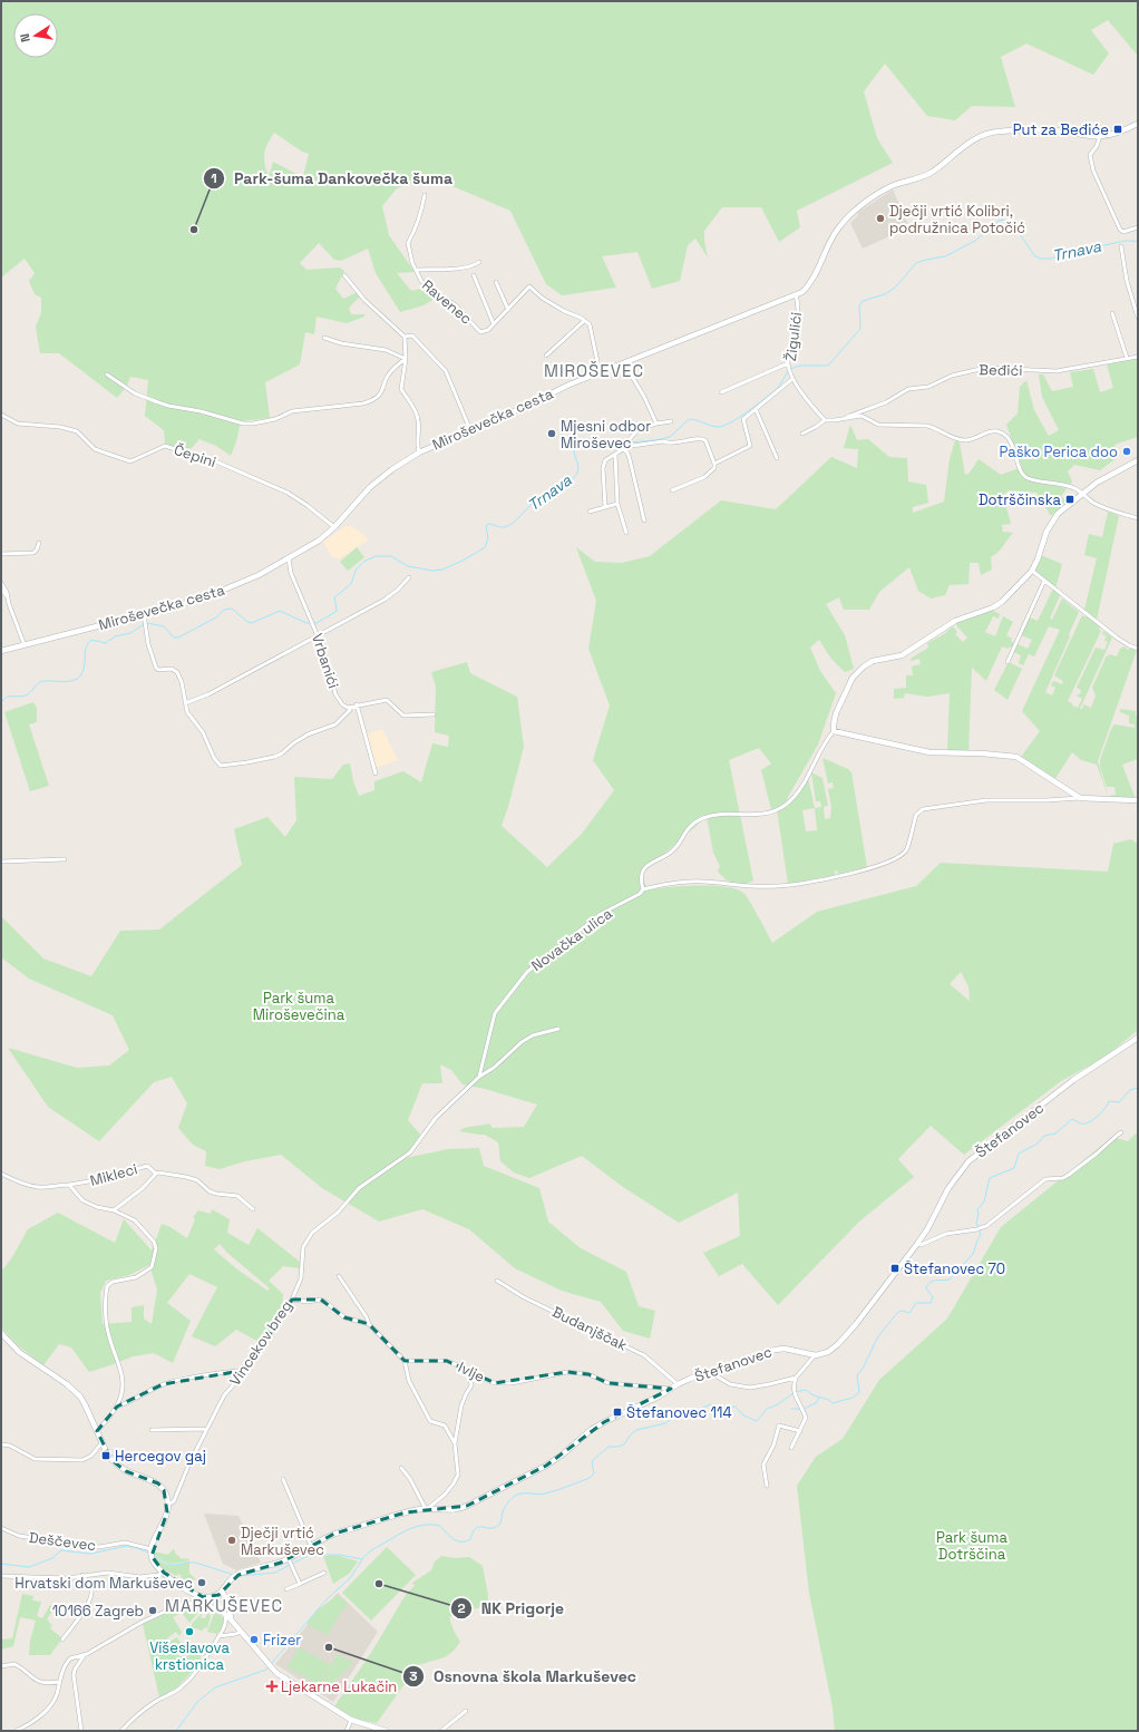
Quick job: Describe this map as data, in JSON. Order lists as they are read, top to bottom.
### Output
{
  "streets": {
    "main road": ["Miroševečka cesta", "Štefanovec"],
    "street": [
      "Ravenec",
      "Žigulići",
      "Beđići",
      "Čepini",
      "Vrbanići",
      "Novačka ulica",
      "Mikleci",
      "Budanjščak",
      "Vincekov breg",
      "Ivlje",
      "Deščevec"
    ]
  },
  "crossings": [
    ["Žigulići", "Miroševečka cesta"],
    ["Miroševečka cesta", "Čepini"],
    ["Miroševečka cesta", "Vrbanići"],
    ["Novačka ulica", "Vincekov breg"],
    ["Štefanovec", "Budanjščak"],
    ["Štefanovec", "Ivlje"]
  ],
  "districts": ["MIROŠEVEC", "MARKUŠEVEC"],
  "water": ["Trnava"],
  "parks": ["Park šuma Miroševečina", "Park šuma Dotrščina"],
  "places": {
    "transit": [
      "Put za Beđiće",
      "Dotrščinska",
      "Štefanovec 70",
      "Štefanovec 114",
      "Hercegov gaj"
    ],
    "other": [
      "Dječji vrtić Kolibri, podružnica Potočić",
      "Park-šuma Dankovečka šuma",
      "Mjesni odbor Miroševec",
      "Paško Perica doo",
      "Dječji vrtić Markuševec",
      "Hrvatski dom Markuševec",
      "NK Prigorje",
      "10166 Zagreb",
      "Višeslavova krstionica",
      "Frizer",
      "Osnovna škola Markuševec"
    ],
    "health": ["Ljekarne Lukačin"]
  },
  "north": "left"
}
